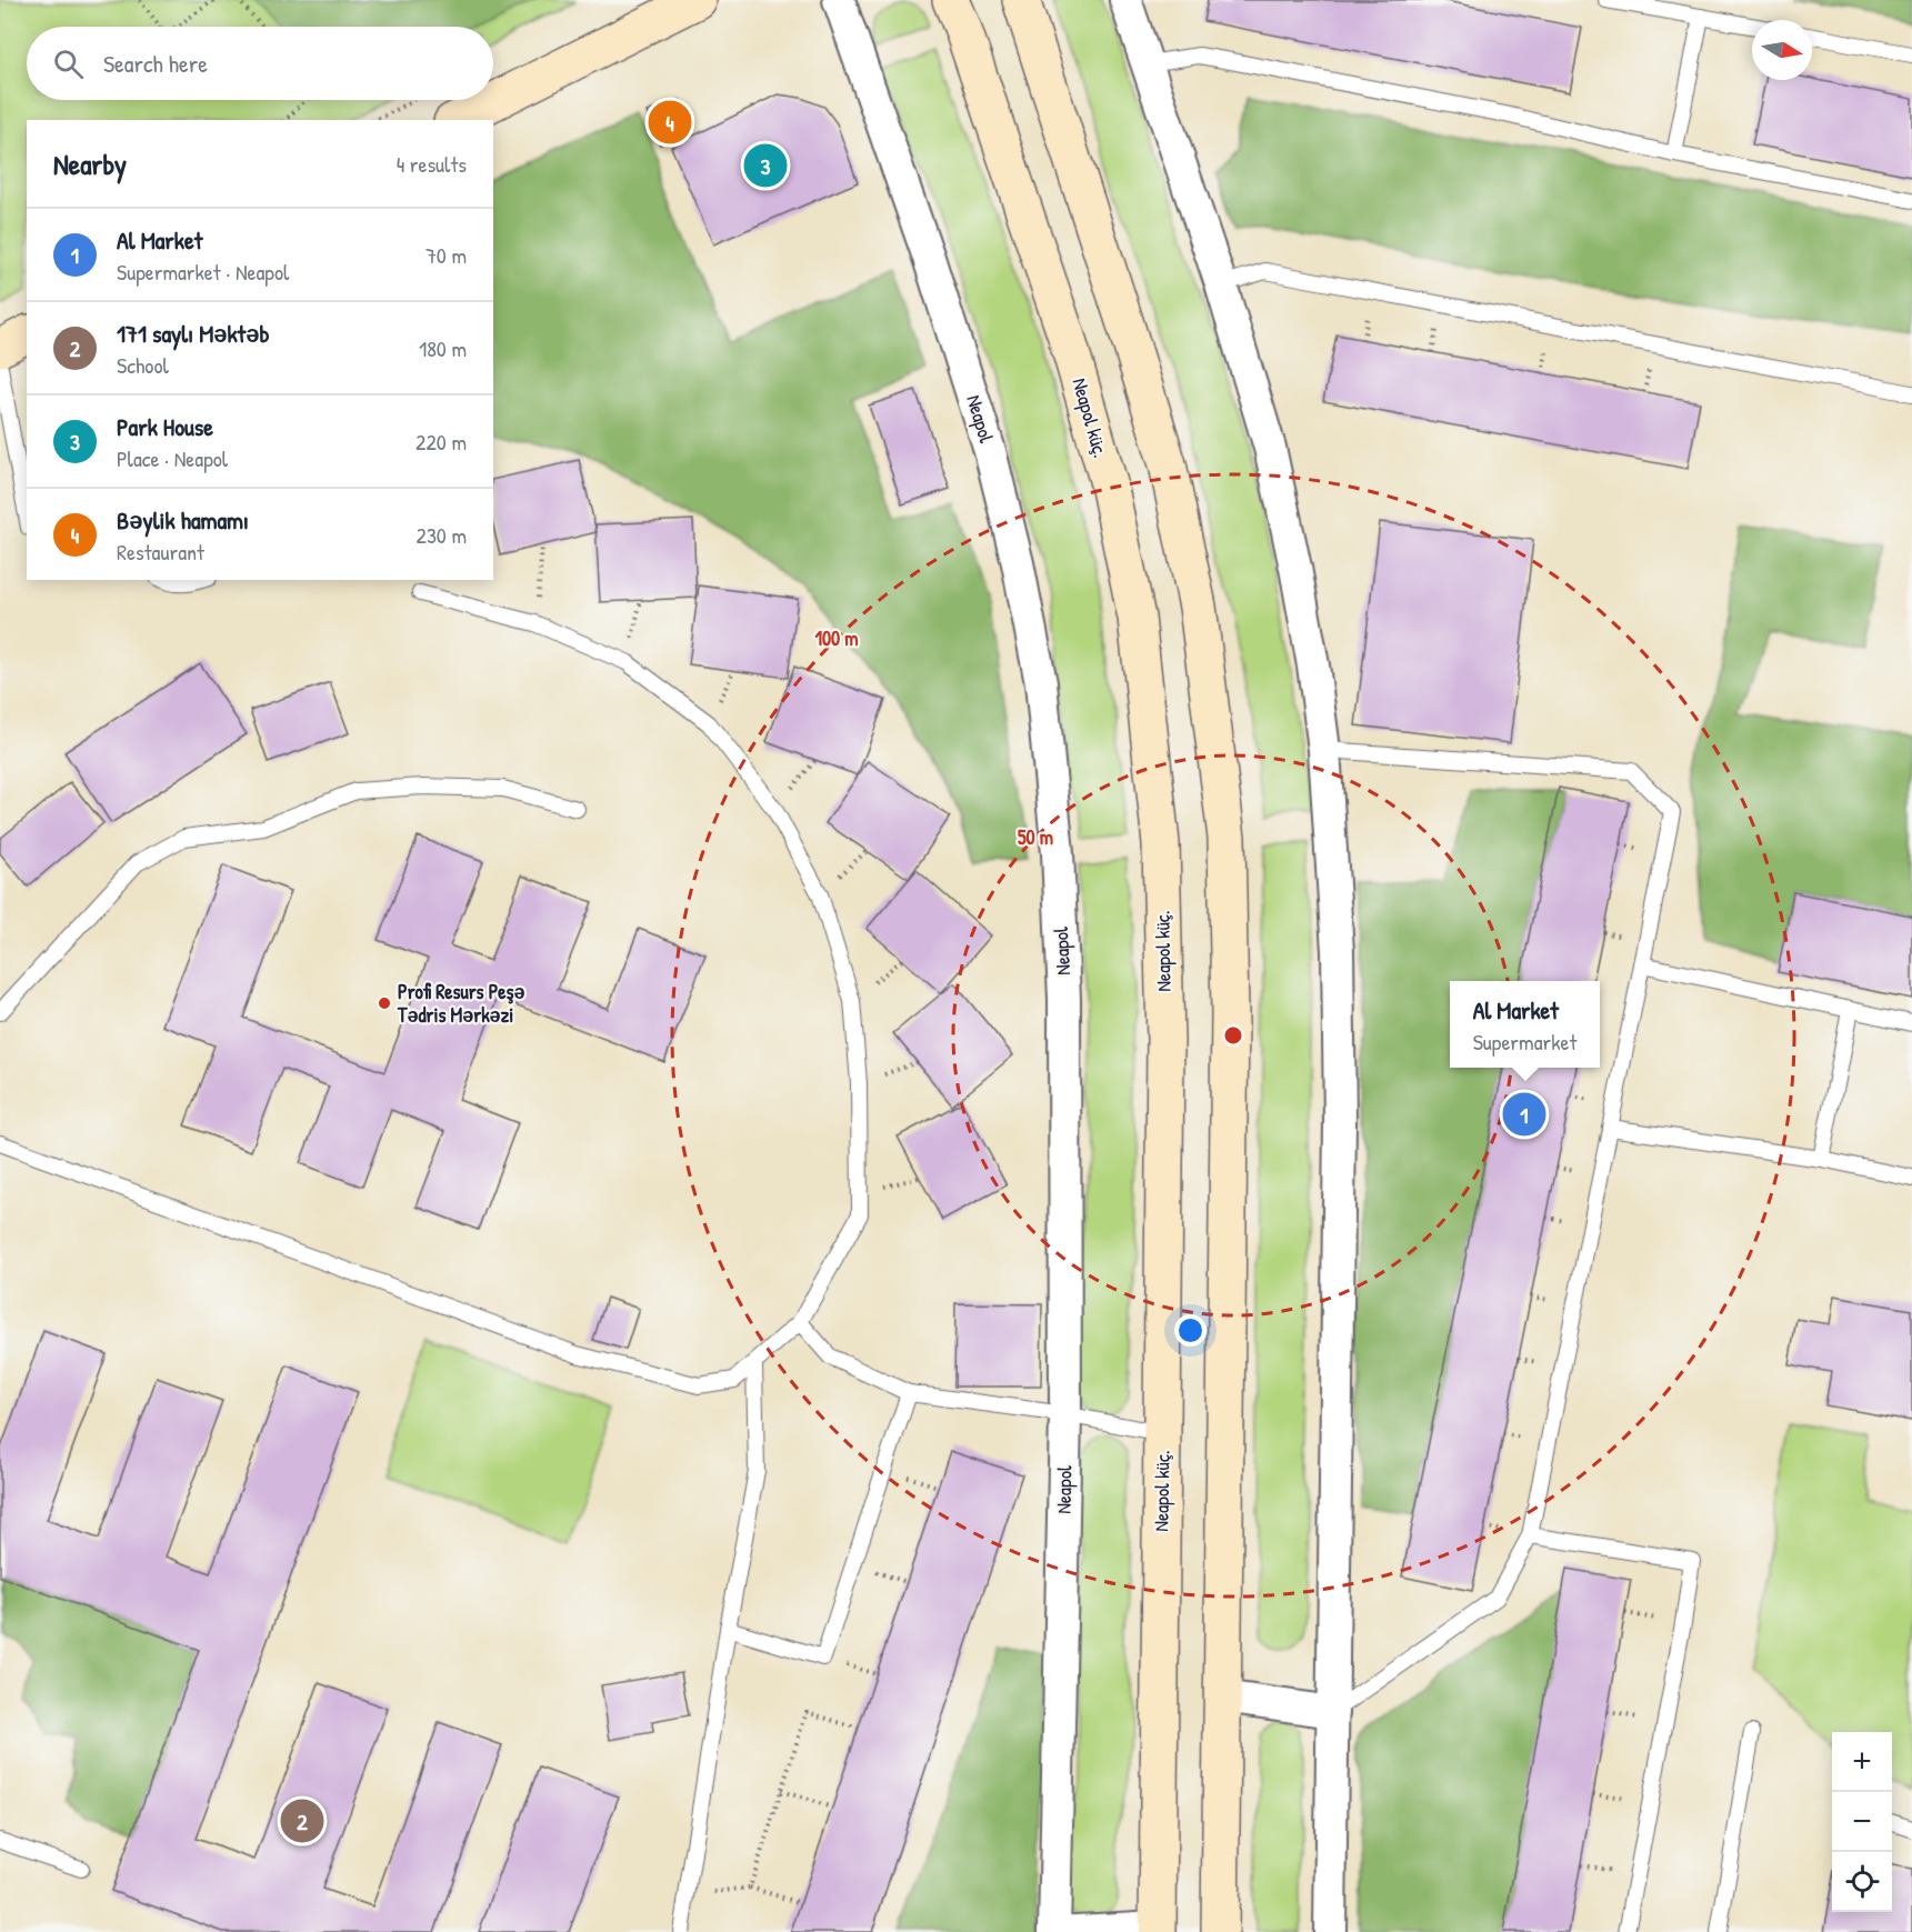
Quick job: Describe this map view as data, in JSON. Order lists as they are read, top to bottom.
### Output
{
  "streets": {
    "main road": ["Neapol küç."],
    "street": ["Neapol"]
  },
  "places": ["Profi Resurs Peşə Tədris Mərkəzi"],
  "north": "right",
  "page": {
    "search": "Search here",
    "pins": [
      "4",
      "3",
      "1",
      "2"
    ],
    "heading": ["Nearby", "4 results"],
    "list": [
      {
        "mark": "1",
        "name": "Al Market",
        "note": "Supermarket · Neapol",
        "value": "70 m"
      },
      {
        "mark": "2",
        "name": "171 saylı Məktəb",
        "note": "School",
        "value": "180 m"
      },
      {
        "mark": "3",
        "name": "Park House",
        "note": "Place · Neapol",
        "value": "220 m"
      },
      {
        "mark": "4",
        "name": "Bəylik hamamı",
        "note": "Restaurant",
        "value": "230 m"
      }
    ],
    "popup": ["Al Market", "Supermarket"],
    "map_buttons": ["+", "−"]
  },
  "rings": ["100 m", "50 m"]
}
